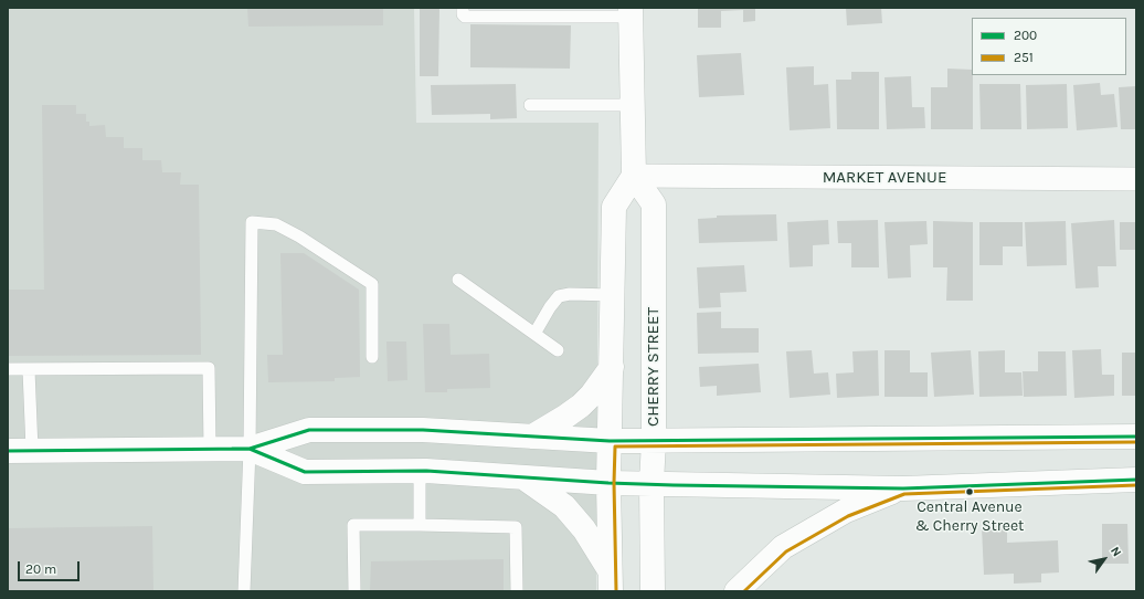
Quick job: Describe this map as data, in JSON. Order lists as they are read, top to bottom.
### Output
{
  "streets": {
    "street": ["MARKET AVENUE", "CHERRY STREET"]
  },
  "crossings": [
    ["MARKET AVENUE", "CHERRY STREET"]
  ],
  "places": ["Central Avenue & Cherry Street"],
  "lines": ["transit line 200", "transit line 251"],
  "legend": ["200", "251"],
  "scale_bar": "20 m",
  "north": "top right"
}
